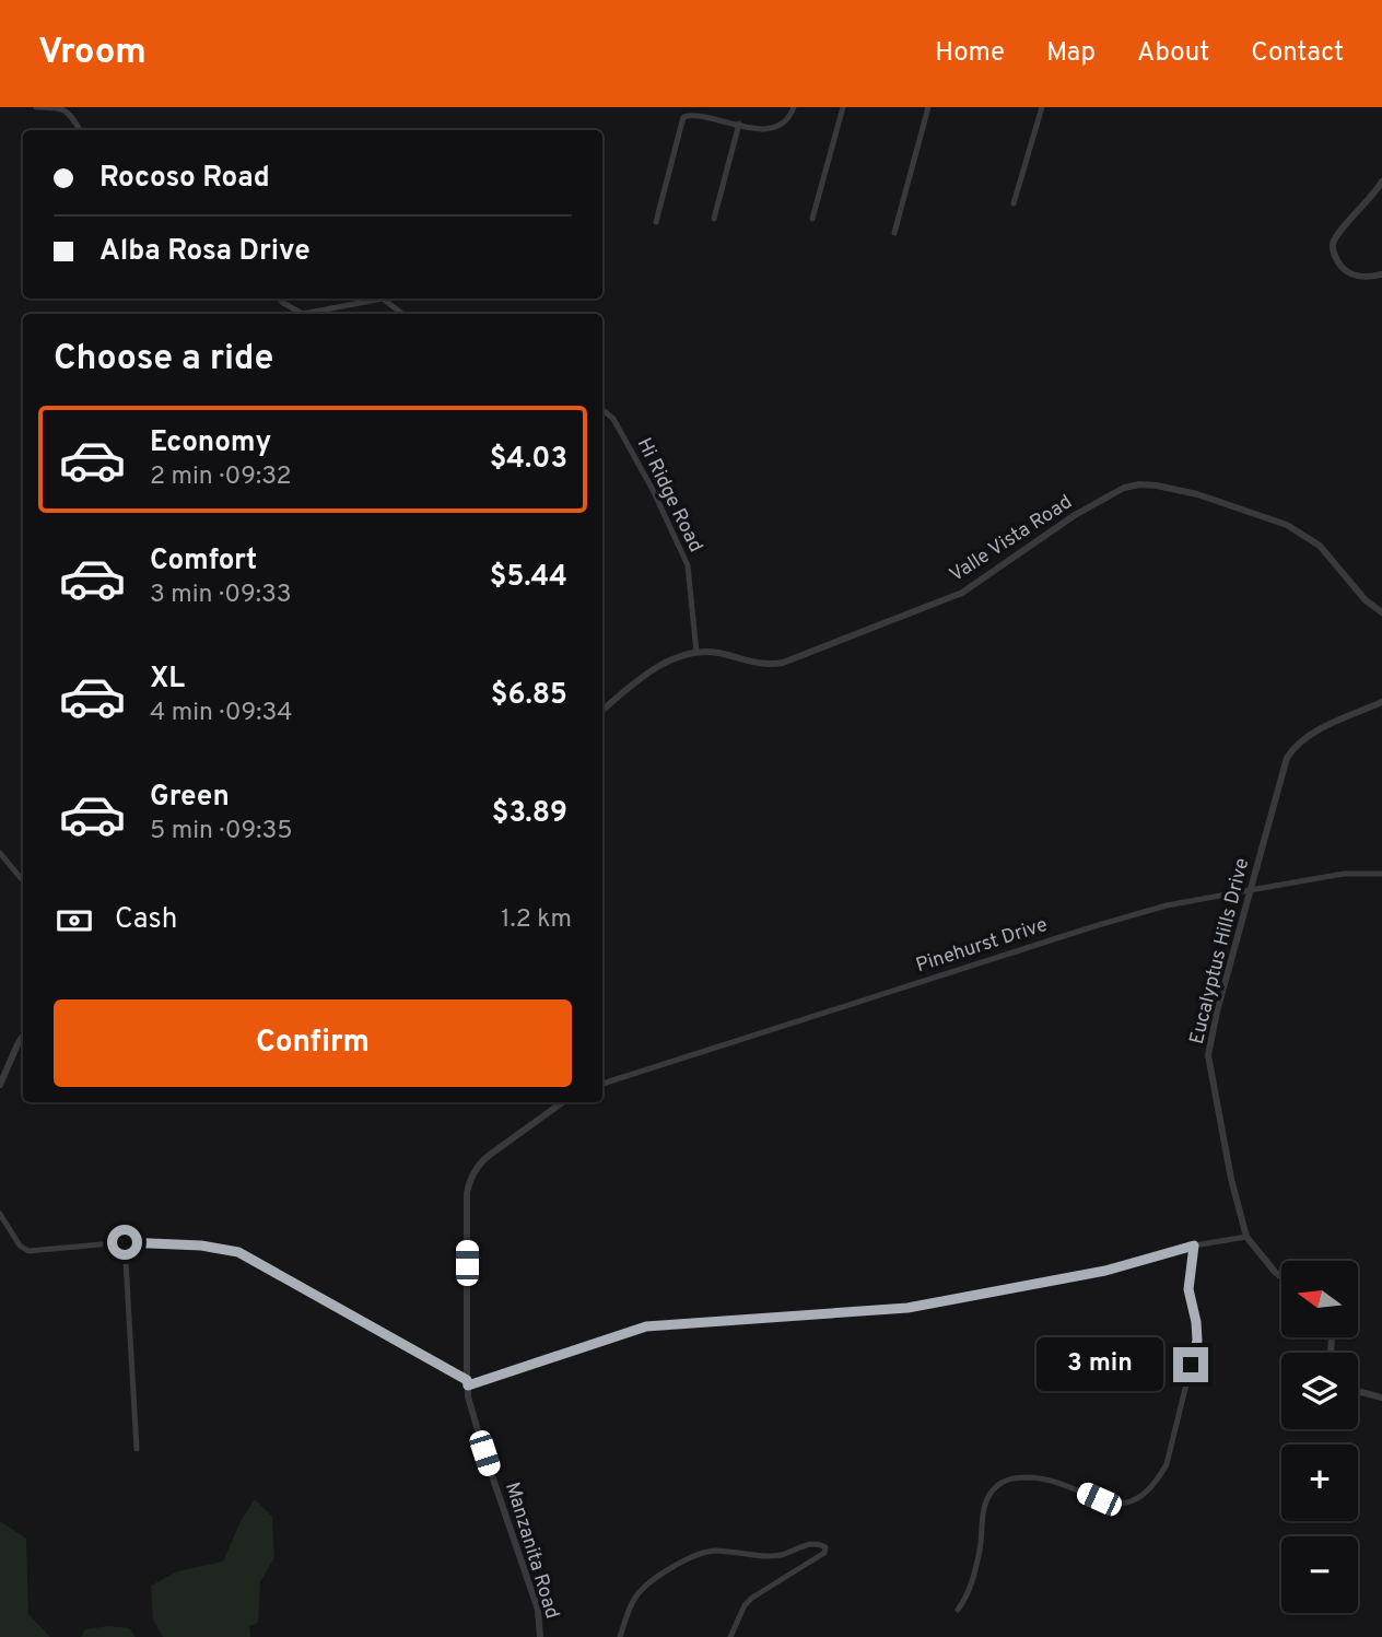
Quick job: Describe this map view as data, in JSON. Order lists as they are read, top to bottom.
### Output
{
  "streets": {
    "street": [
      "Hi Ridge Road",
      "Valle Vista Road",
      "Pinehurst Drive",
      "Eucalyptus Hills Drive",
      "Manzanita Road"
    ]
  },
  "crossings": [
    ["Hi Ridge Road", "Valle Vista Road"],
    ["Pinehurst Drive", "Eucalyptus Hills Drive"]
  ],
  "north": "left",
  "page": {
    "header": "Vroom",
    "nav": [
      "Home",
      "Map",
      "About",
      "Contact"
    ],
    "banner": ["Rocoso Road", "Alba Rosa Drive"],
    "heading": "Choose a ride",
    "list": [
      {
        "name": "Economy",
        "note": "2 min · 09:32",
        "value": "$4.03"
      },
      {
        "name": "Comfort",
        "note": "3 min · 09:33",
        "value": "$5.44"
      },
      {
        "name": "XL",
        "note": "4 min · 09:34",
        "value": "$6.85"
      },
      {
        "name": "Green",
        "note": "5 min · 09:35",
        "value": "$3.89"
      }
    ],
    "pay": ["Cash", "1.2 km"],
    "buttons": "Confirm",
    "map_buttons": ["+", "−"],
    "bubble": "3 min"
  }
}
